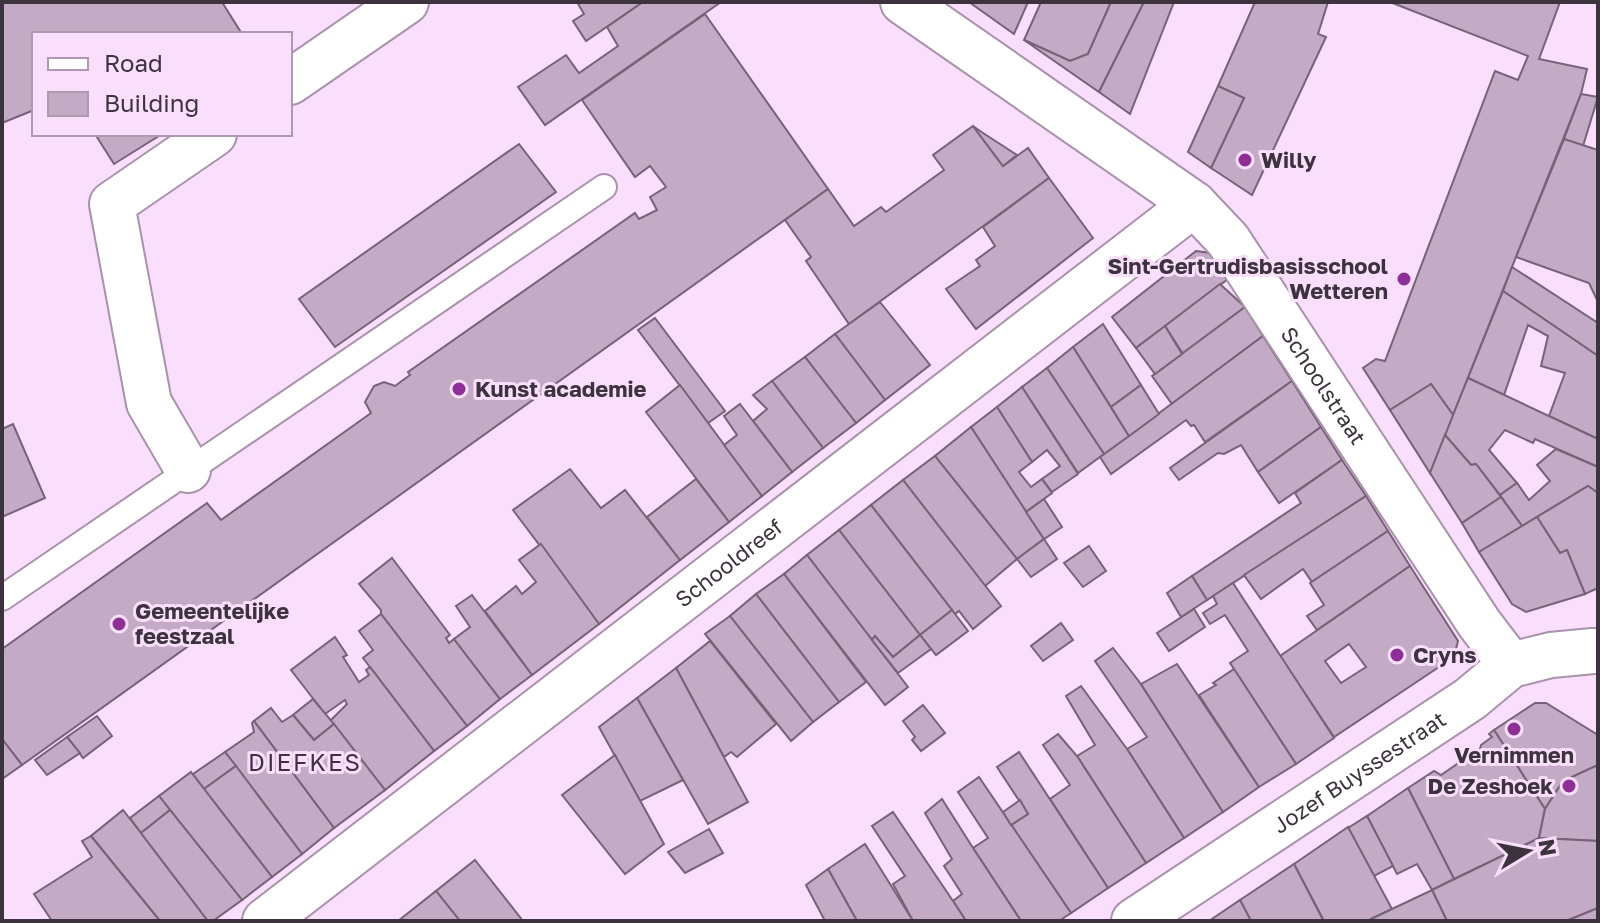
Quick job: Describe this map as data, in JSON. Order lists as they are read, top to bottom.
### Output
{
  "streets": {
    "street": ["Schoolstraat", "Schooldreef", "Jozef Buyssestraat"]
  },
  "crossings": [
    ["Schoolstraat", "Schooldreef"],
    ["Schoolstraat", "Jozef Buyssestraat"]
  ],
  "districts": ["DIEFKES"],
  "places": [
    "Willy",
    "Sint-Gertrudisbasisschool Wetteren",
    "Kunst academie",
    "Gemeentelijke feestzaal",
    "Cryns",
    "Vernimmen",
    "De Zeshoek"
  ],
  "legend": ["Road", "Building"],
  "north": "right"
}
